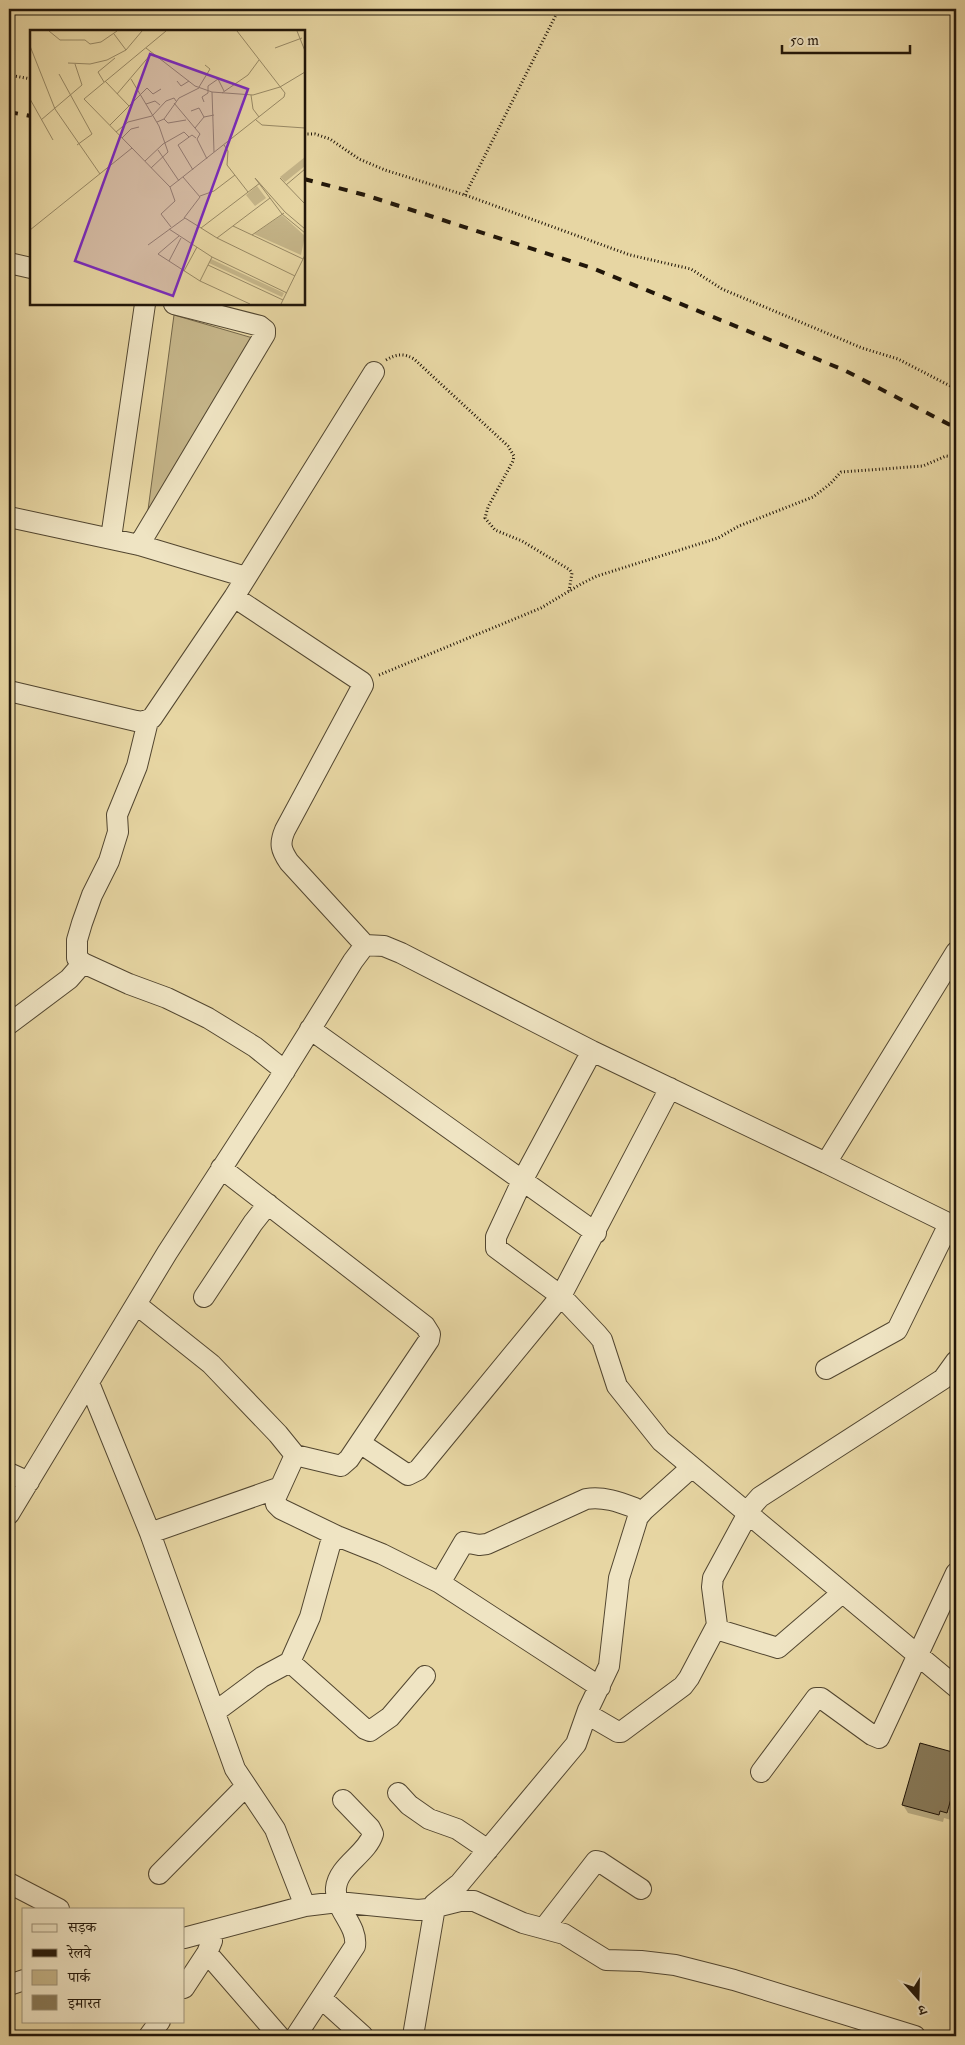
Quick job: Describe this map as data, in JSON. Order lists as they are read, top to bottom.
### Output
{
  "legend": [
    "सड़क",
    "रेलवे",
    "पार्क",
    "इमारत"
  ],
  "scale_bar": "50 m",
  "north": "bottom"
}
